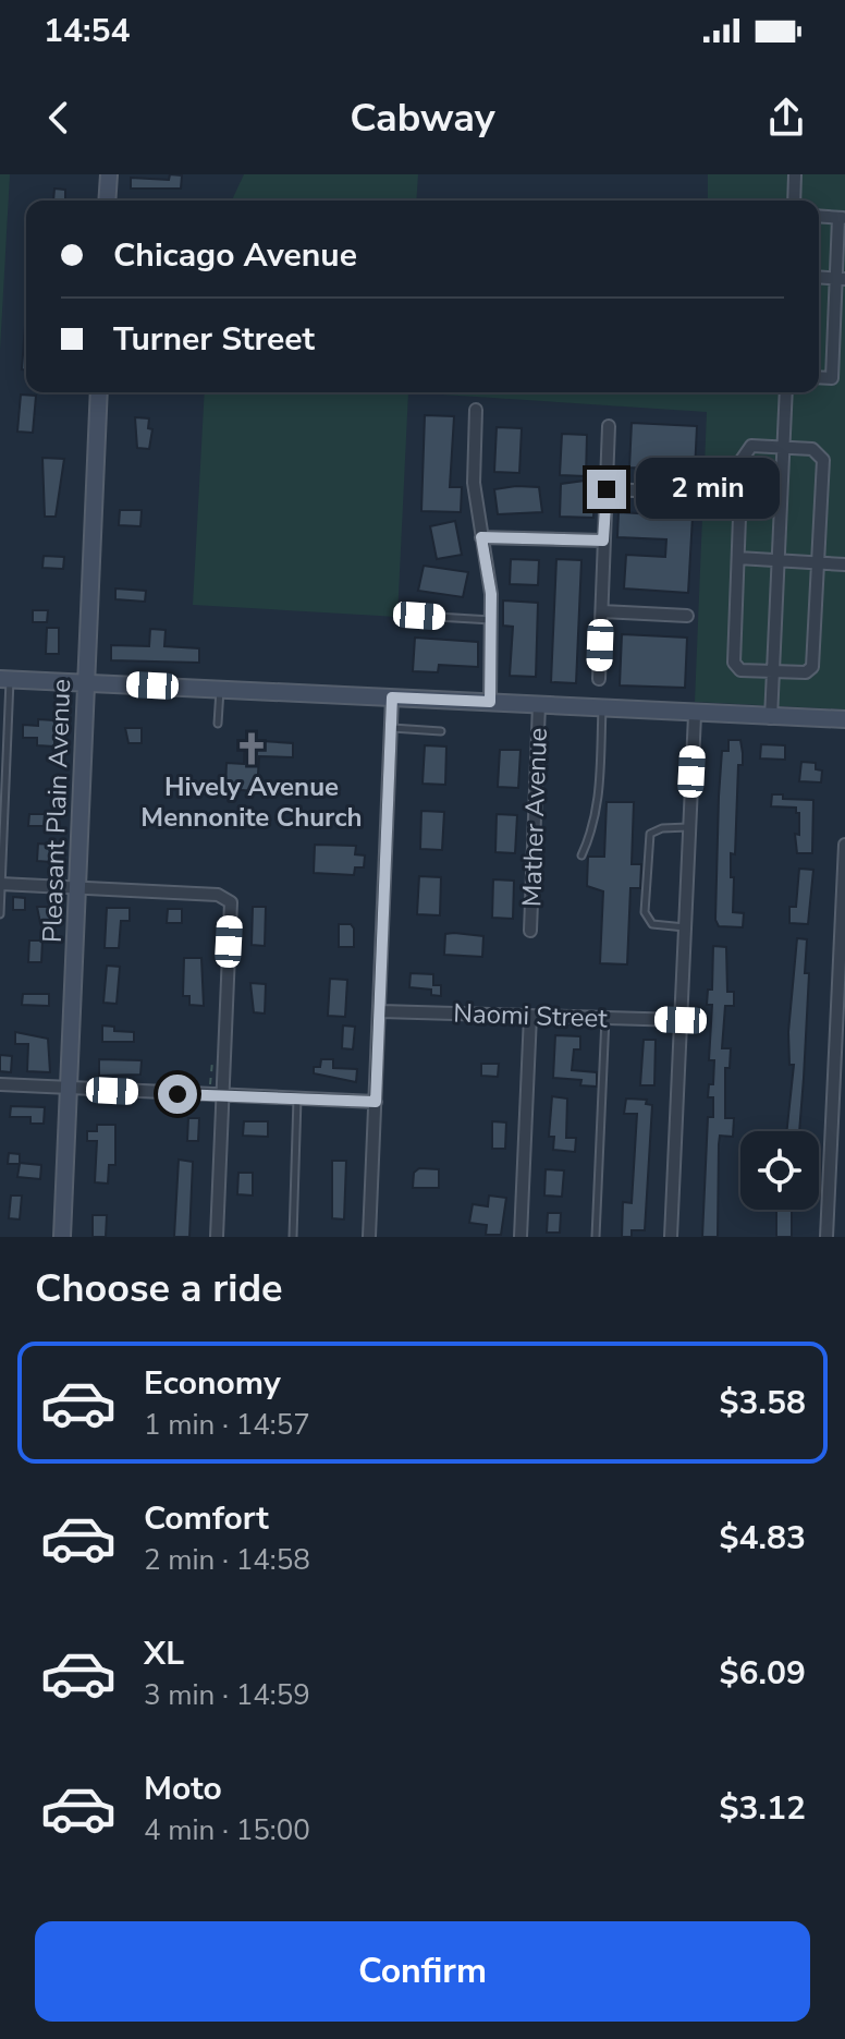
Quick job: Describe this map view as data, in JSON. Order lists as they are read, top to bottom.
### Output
{
  "streets": {
    "street": ["Pleasant Plain Avenue", "Mather Avenue", "Naomi Street"]
  },
  "places": {
    "church": ["Hively Avenue Mennonite Church"]
  },
  "page": {
    "status": "14:54",
    "header": "Cabway",
    "banner": ["Chicago Avenue", "Turner Street"],
    "bubble": "2 min",
    "heading": "Choose a ride",
    "list": [
      {
        "name": "Economy",
        "note": "1 min · 14:57",
        "value": "$3.58"
      },
      {
        "name": "Comfort",
        "note": "2 min · 14:58",
        "value": "$4.83"
      },
      {
        "name": "XL",
        "note": "3 min · 14:59",
        "value": "$6.09"
      },
      {
        "name": "Moto",
        "note": "4 min · 15:00",
        "value": "$3.12"
      }
    ],
    "buttons": "Confirm"
  }
}
